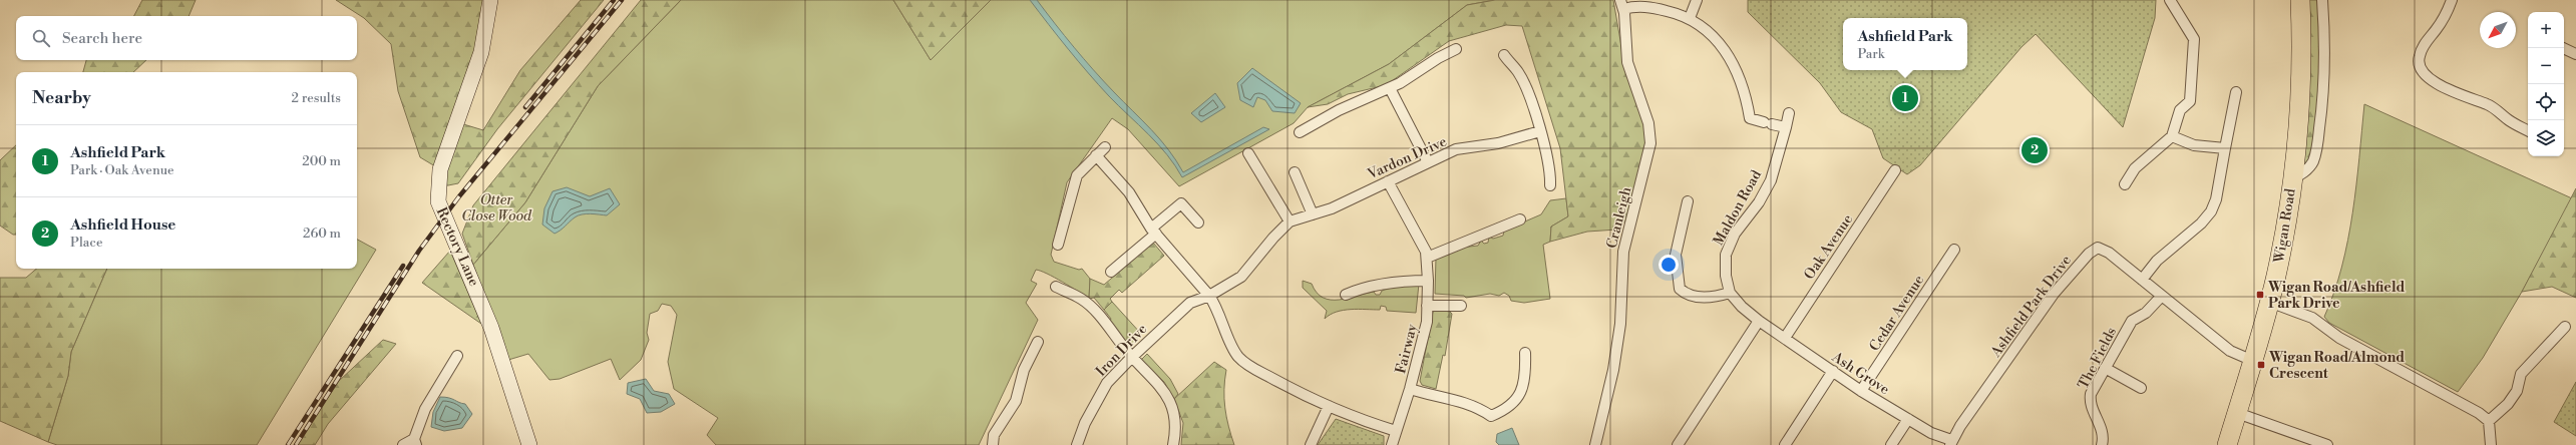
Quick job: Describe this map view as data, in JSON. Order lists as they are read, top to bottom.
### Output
{
  "streets": {
    "highway": ["Wigan Road"],
    "main road": ["Rectory Lane"],
    "street": [
      "Vardon Drive",
      "Maldon Road",
      "Cranleigh",
      "Oak Avenue",
      "Ashfield Park Drive",
      "Cedar Avenue",
      "Fairway",
      "Iron Drive",
      "The Fields",
      "Ash Grove"
    ]
  },
  "crossings": [
    ["Vardon Drive", "Fairway"],
    ["Vardon Drive", "Iron Drive"],
    ["Maldon Road", "Ash Grove"],
    ["Wigan Road", "Ashfield Park Drive"],
    ["Oak Avenue", "Ash Grove"],
    ["Ashfield Park Drive", "The Fields"],
    ["Ashfield Park Drive", "Ash Grove"],
    ["Cedar Avenue", "Ash Grove"]
  ],
  "parks": ["Otter Close Wood"],
  "places": {
    "transit": ["Wigan Road/Ashfield Park Drive", "Wigan Road/Almond Crescent"]
  },
  "north": "bottom left",
  "page": {
    "map_buttons": ["+", "−"],
    "search": "Search here",
    "popup": ["Ashfield Park", "Park"],
    "heading": ["Nearby", "2 results"],
    "pins": ["1", "2"],
    "list": [
      {
        "mark": "1",
        "name": "Ashfield Park",
        "note": "Park · Oak Avenue",
        "value": "200 m"
      },
      {
        "mark": "2",
        "name": "Ashfield House",
        "note": "Place",
        "value": "260 m"
      }
    ]
  }
}
